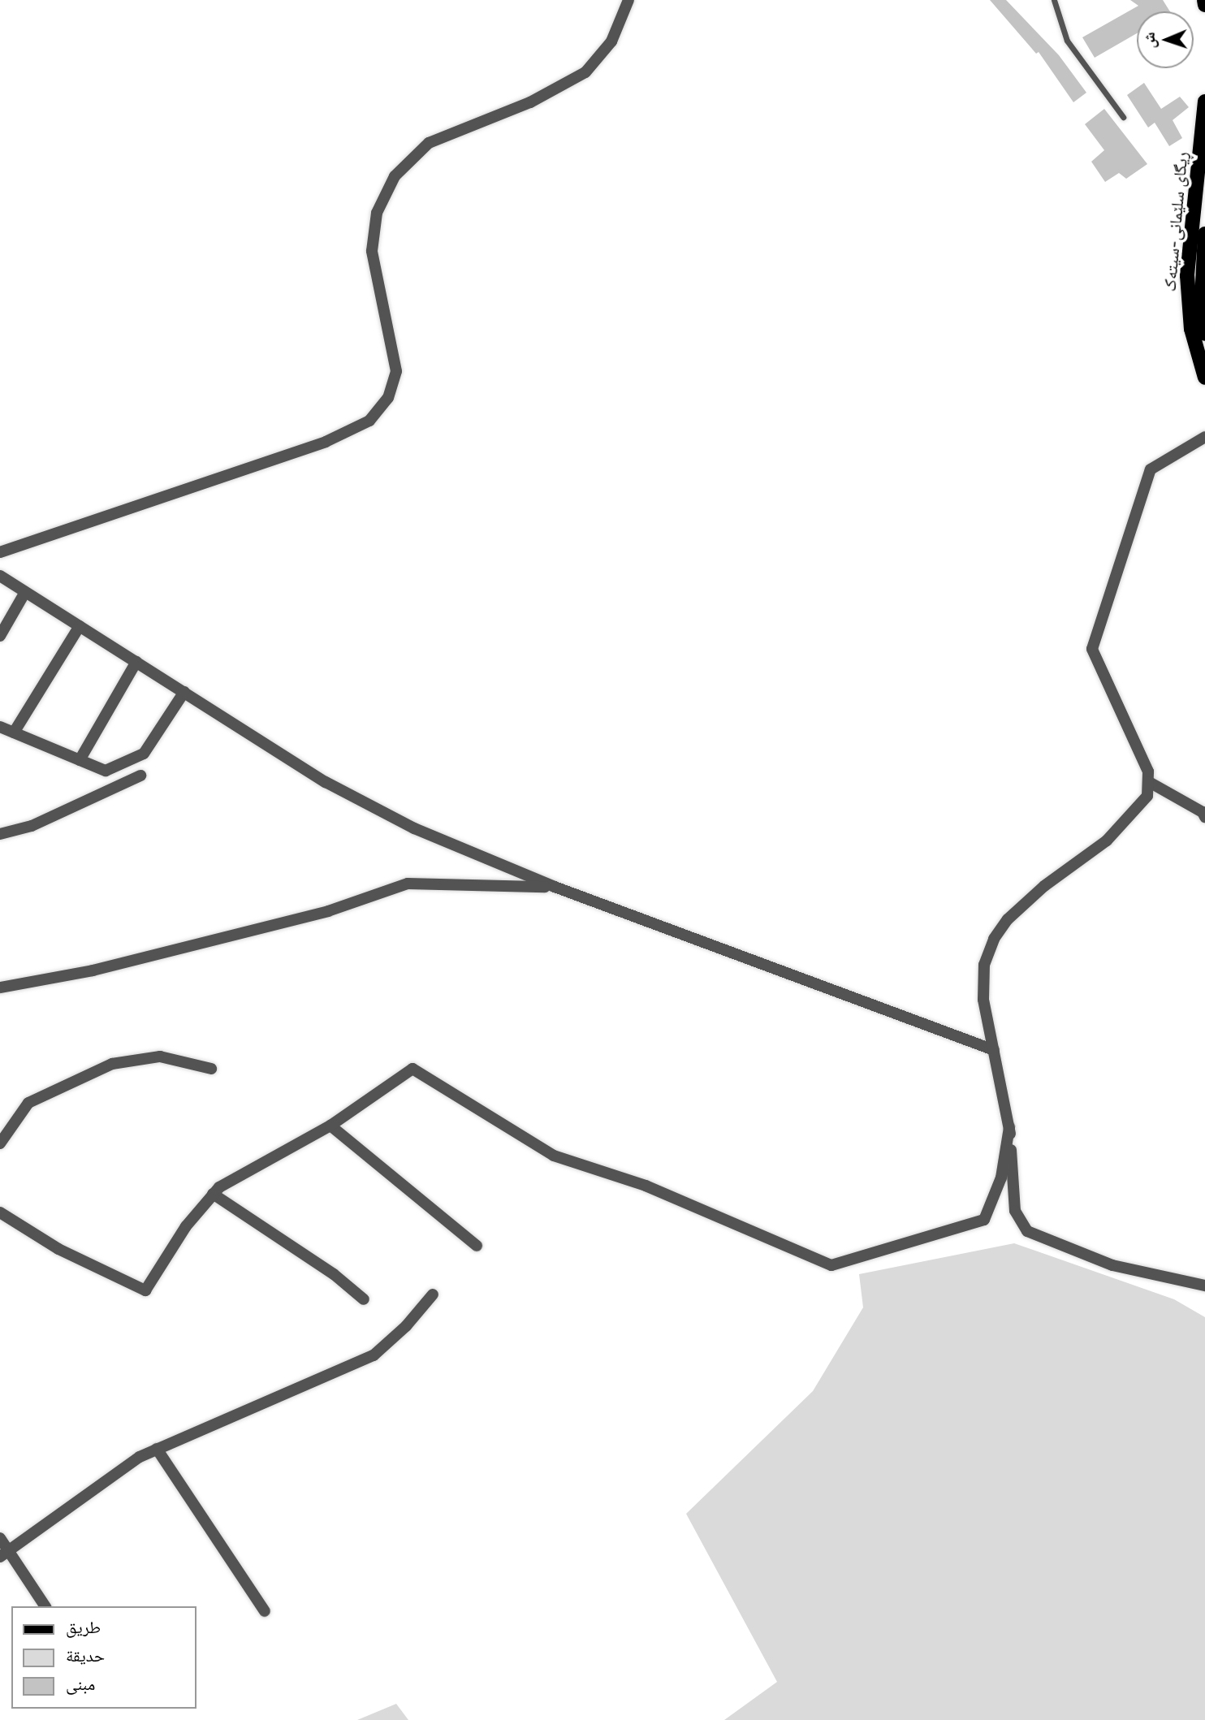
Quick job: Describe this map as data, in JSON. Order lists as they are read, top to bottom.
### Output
{
  "streets": {
    "main road": ["ڕیگای سلێمانی-سیتەک"]
  },
  "legend": ["طريق", "حديقة", "مبنى"],
  "north": "left"
}
